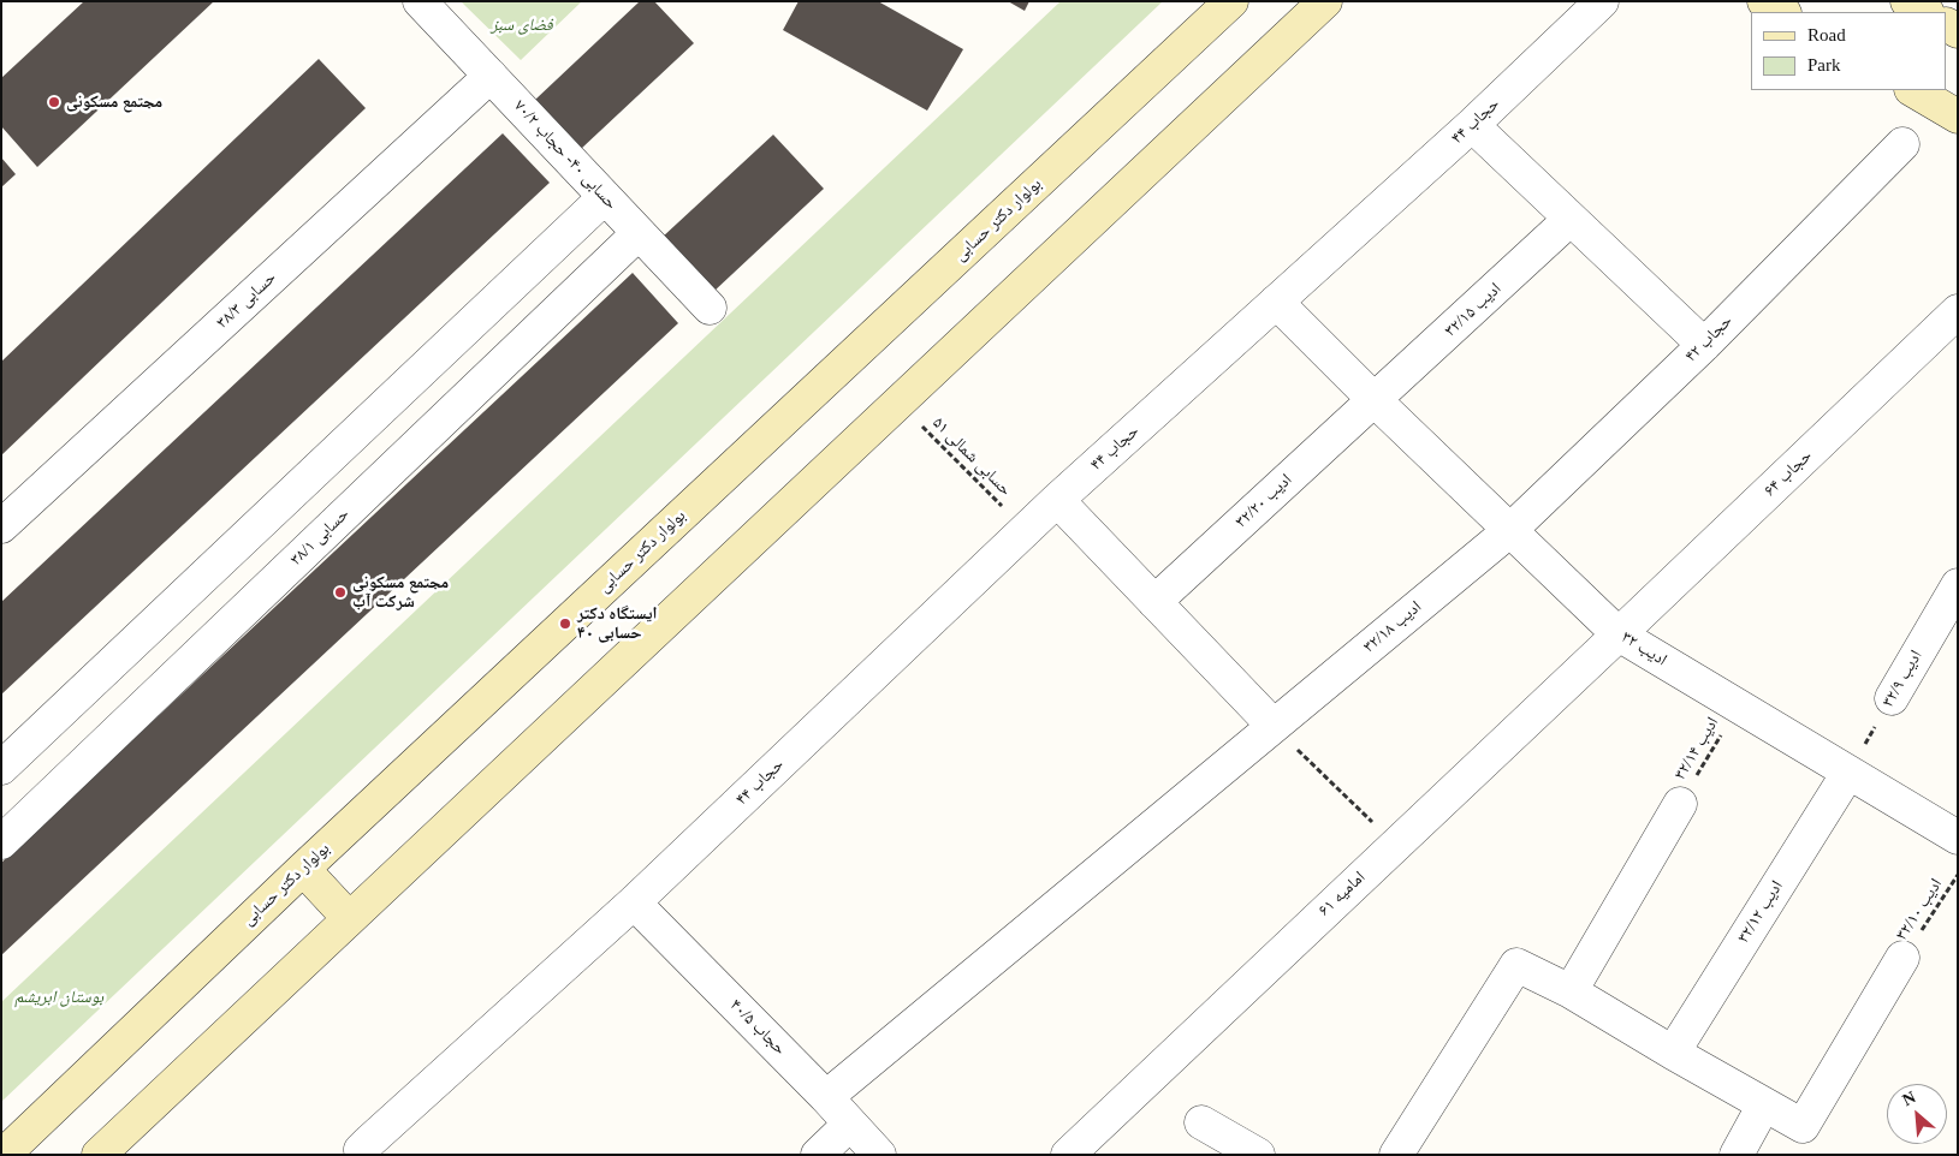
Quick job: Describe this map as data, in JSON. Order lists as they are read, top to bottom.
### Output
{
  "streets": {
    "main road": ["بولوار دکتر حسابی"],
    "street": [
      "حجاب ۴۴",
      "حسابی ۴۰- حجاب ۷۰/۲",
      "حسابی ۳۸/۳",
      "ادیب ۳۲/۱۵",
      "حجاب ۴۲",
      "حجاب ۶۴",
      "ادیب ۳۲/۲۰",
      "حسابی ۳۸/۱",
      "ادیب ۳۲/۱۸",
      "ادیب ۳۲",
      "ادیب ۳۲/۹",
      "امامیه ۶۱",
      "ادیب ۳۲/۱۲",
      "حجاب ۴۰/۵"
    ],
    "path": ["حسابی شمالی ۵۱", "ادیب ۳۲/۱۴", "ادیب ۳۲/۱۰"]
  },
  "crossings": [
    ["حجاب ۴۴", "حسابی شمالی ۵۱"],
    ["حجاب ۴۴", "ادیب ۳۲"],
    ["حجاب ۴۴", "حجاب ۴۰/۵"],
    ["حسابی ۴۰- حجاب ۷۰/۲", "حسابی ۳۸/۳"],
    ["حسابی ۴۰- حجاب ۷۰/۲", "حسابی ۳۸/۱"],
    ["ادیب ۳۲/۱۵", "ادیب ۳۲/۲۰"],
    ["ادیب ۳۲/۱۵", "ادیب ۳۲"],
    ["حجاب ۴۲", "ادیب ۳۲/۱۸"],
    ["حجاب ۴۲", "ادیب ۳۲"],
    ["حجاب ۶۴", "ادیب ۳۲"],
    ["حجاب ۶۴", "امامیه ۶۱"],
    ["ادیب ۳۲/۲۰", "ادیب ۳۲"],
    ["ادیب ۳۲/۱۸", "ادیب ۳۲"],
    ["ادیب ۳۲/۱۸", "حجاب ۴۰/۵"],
    ["ادیب ۳۲", "ادیب ۳۲/۹"],
    ["ادیب ۳۲", "ادیب ۳۲/۱۴"],
    ["ادیب ۳۲", "امامیه ۶۱"],
    ["ادیب ۳۲", "ادیب ۳۲/۱۲"],
    ["ادیب ۳۲/۹", "ادیب ۳۲/۱۲"]
  ],
  "parks": ["فضای سبز", "بوستان ابریشم"],
  "places": ["مجتمع مسکونی", "مجتمع مسکونی شرکت آب", "ایستگاه دکتر حسابی ۴۰"],
  "legend": ["Road", "Park"],
  "north": "top left"
}
